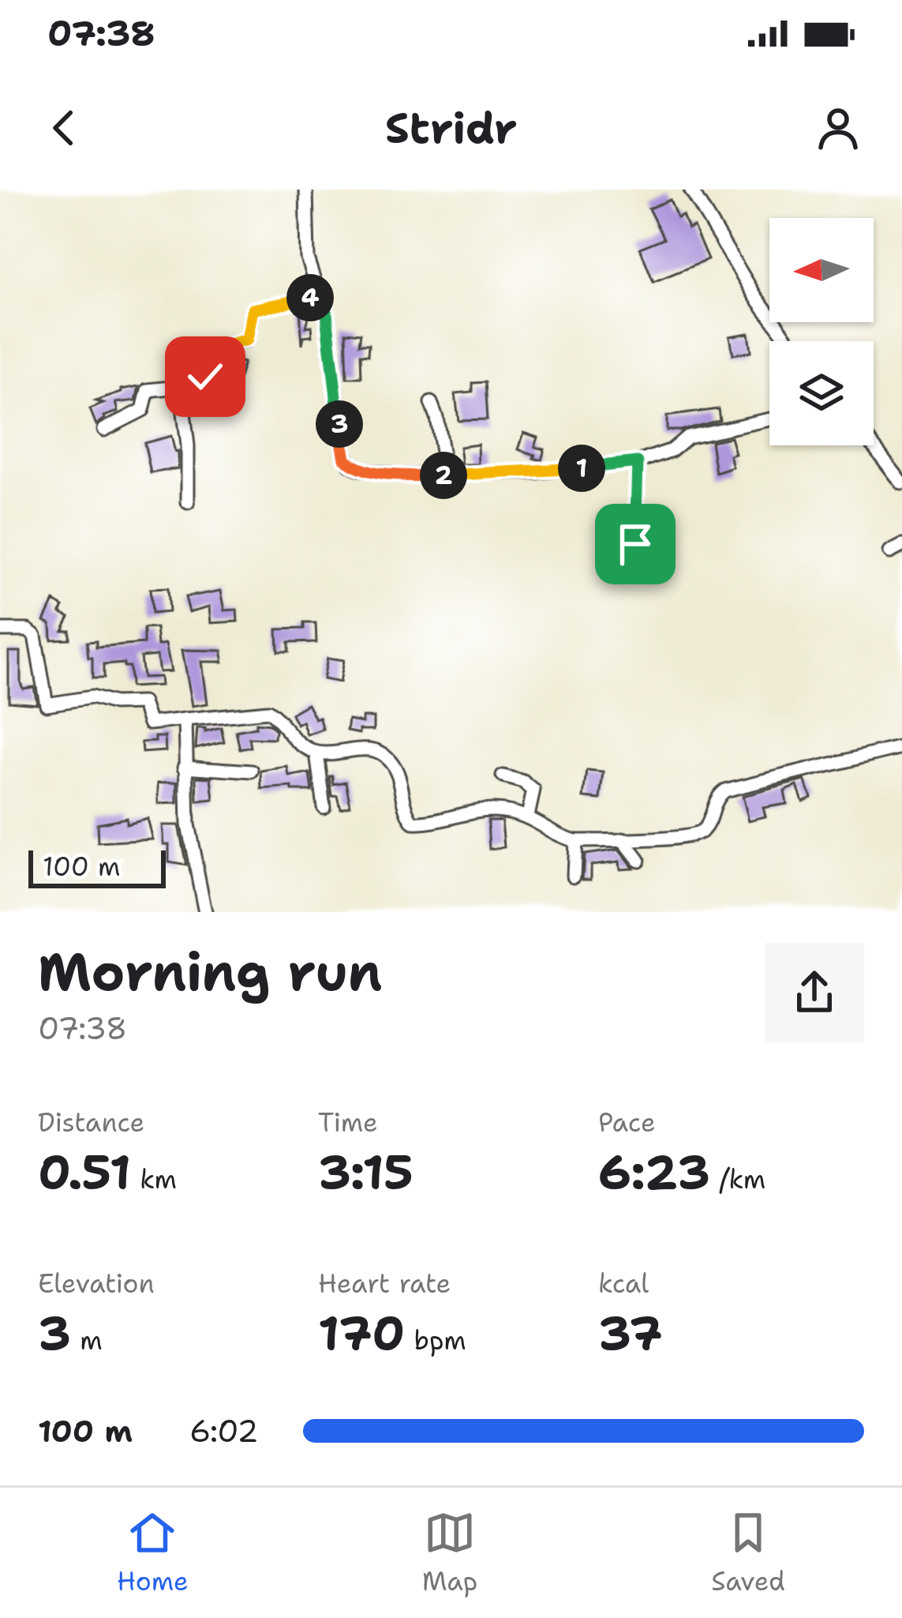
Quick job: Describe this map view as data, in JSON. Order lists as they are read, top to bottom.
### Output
{
  "scale_bar": "100 m",
  "north": "left",
  "page": {
    "status": "07:38",
    "header": "Stridr",
    "pins": [
      "4",
      "3",
      "1",
      "2"
    ],
    "scale": "100 m",
    "heading": ["Morning run", "07:38"],
    "stats": [
      ["Distance", "0.51 km"],
      ["Time", "3:15"],
      ["Pace", "6:23 /km"],
      ["Elevation", "3 m"],
      ["Heart rate", "170 bpm"],
      ["kcal", "37"]
    ],
    "list": [
      {
        "name": "100 m",
        "note": "6:02"
      }
    ],
    "tabs": ["Home", "Map", "Saved"]
  }
}
